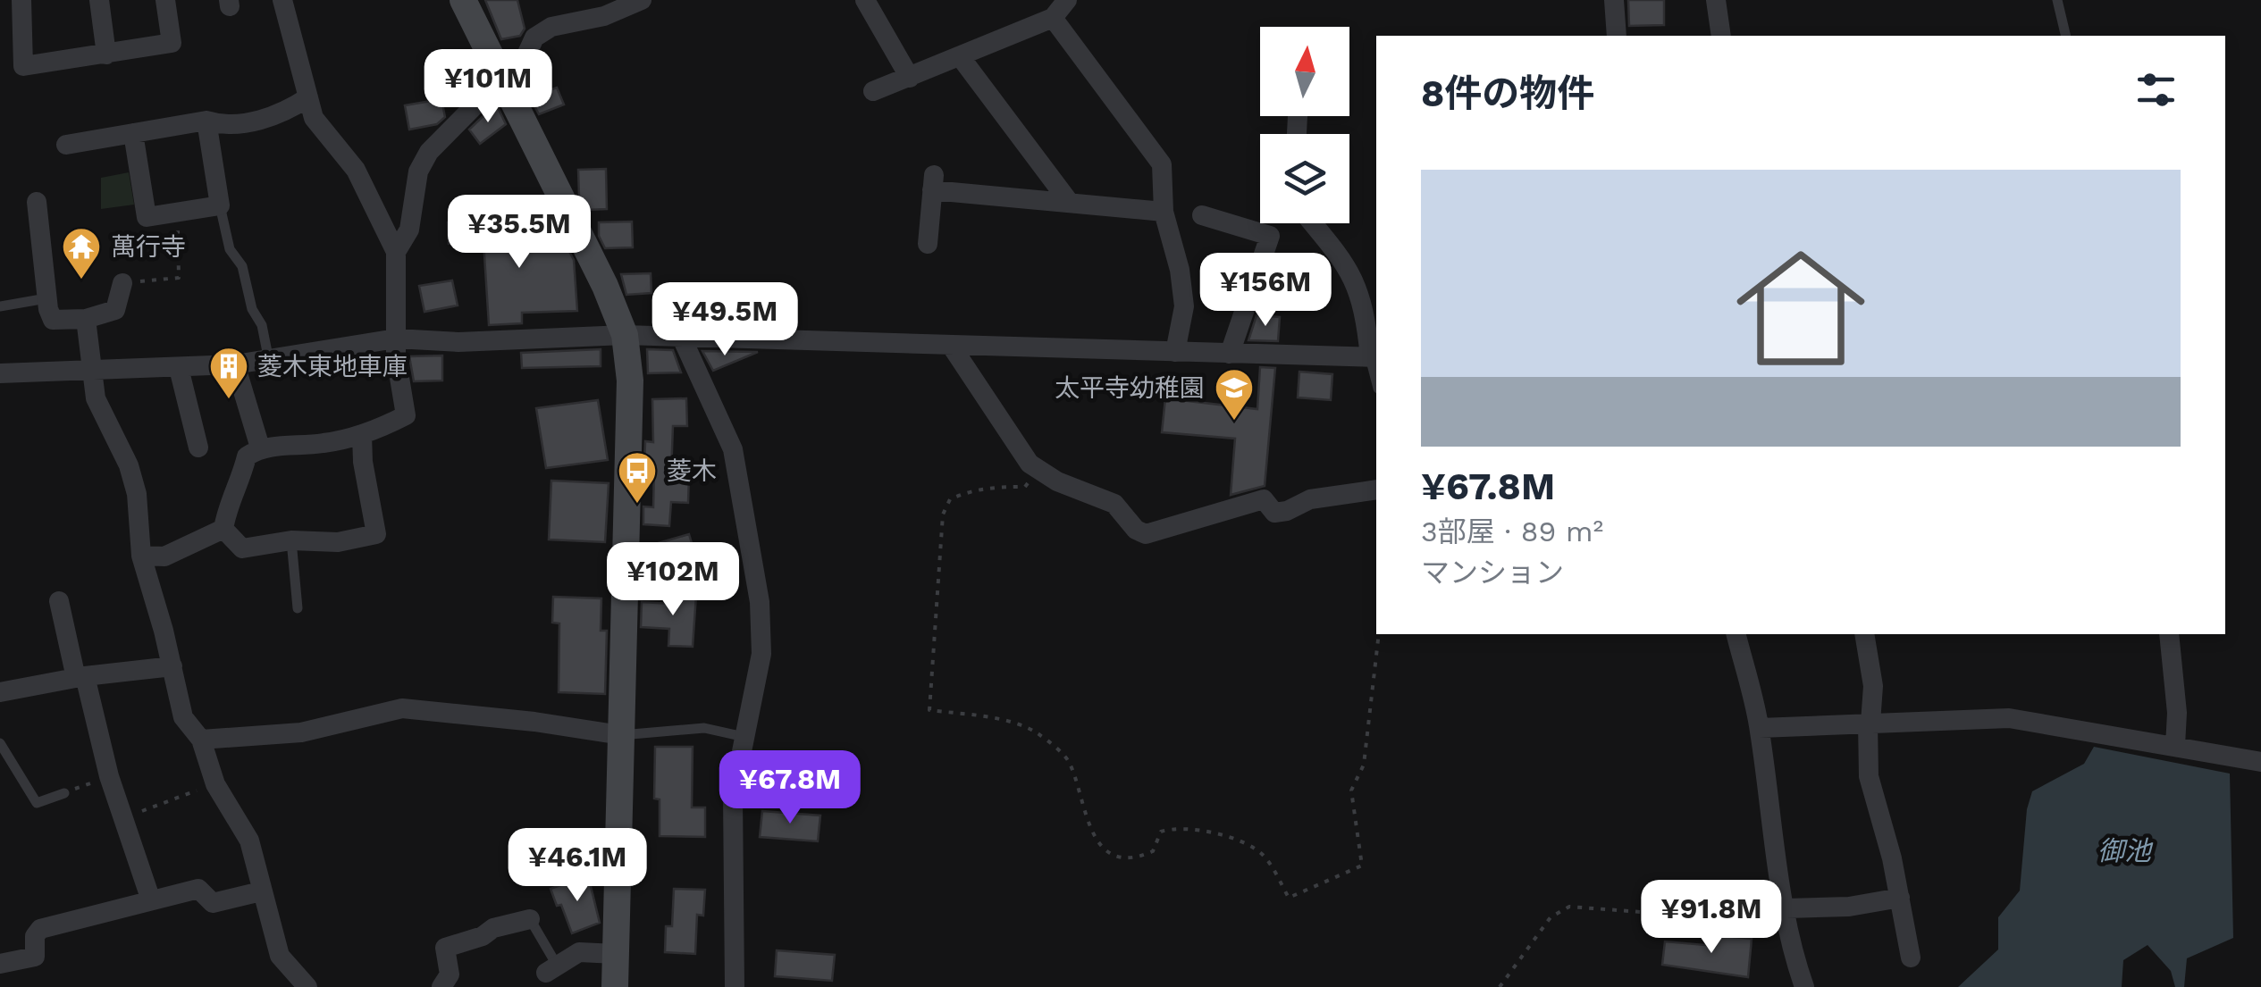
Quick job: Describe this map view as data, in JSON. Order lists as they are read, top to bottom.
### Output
{
  "water": ["御池"],
  "places": {
    "temple": ["萬行寺"],
    "building": ["菱木東地車庫"],
    "school or university": ["太平寺幼稚園"],
    "bus stop": ["菱木"]
  },
  "north": "top",
  "page": {
    "heading": "8件の物件",
    "price": [
      "¥101M",
      "¥35.5M",
      "¥156M",
      "¥49.5M",
      "¥102M",
      "¥67.8M",
      "¥46.1M",
      "¥91.8M"
    ],
    "list": [
      {
        "name": "¥67.8M",
        "note": "3部屋 · 89 m² · マンション"
      }
    ]
  }
}
